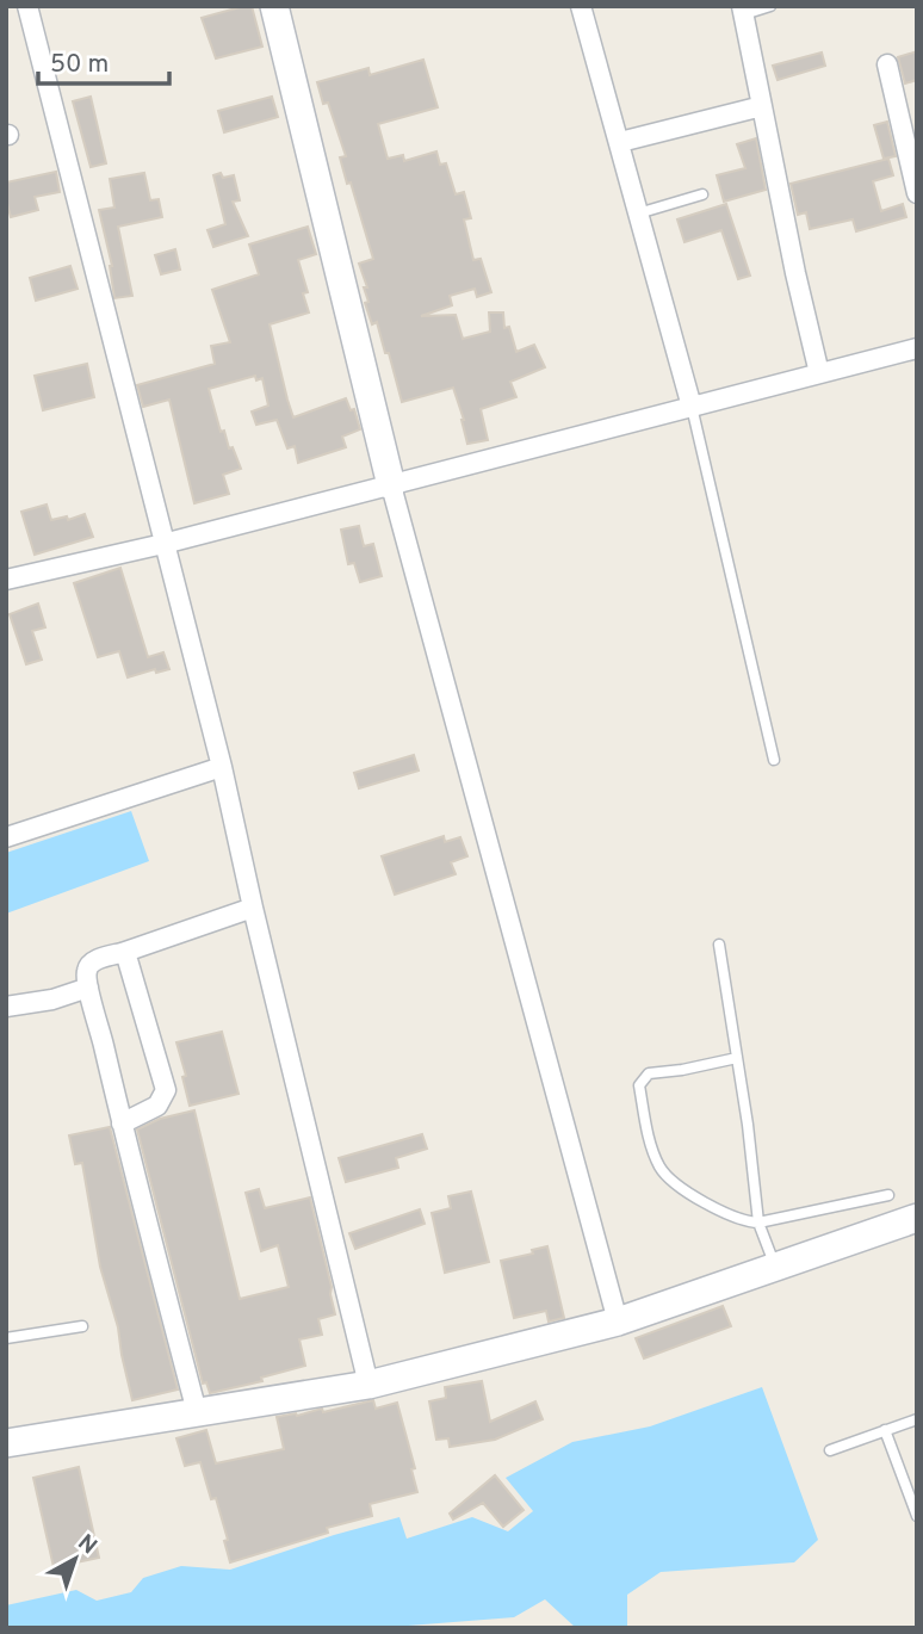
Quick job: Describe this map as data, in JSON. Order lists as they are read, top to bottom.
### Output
{
  "scale_bar": "50 m",
  "north": "top right"
}
